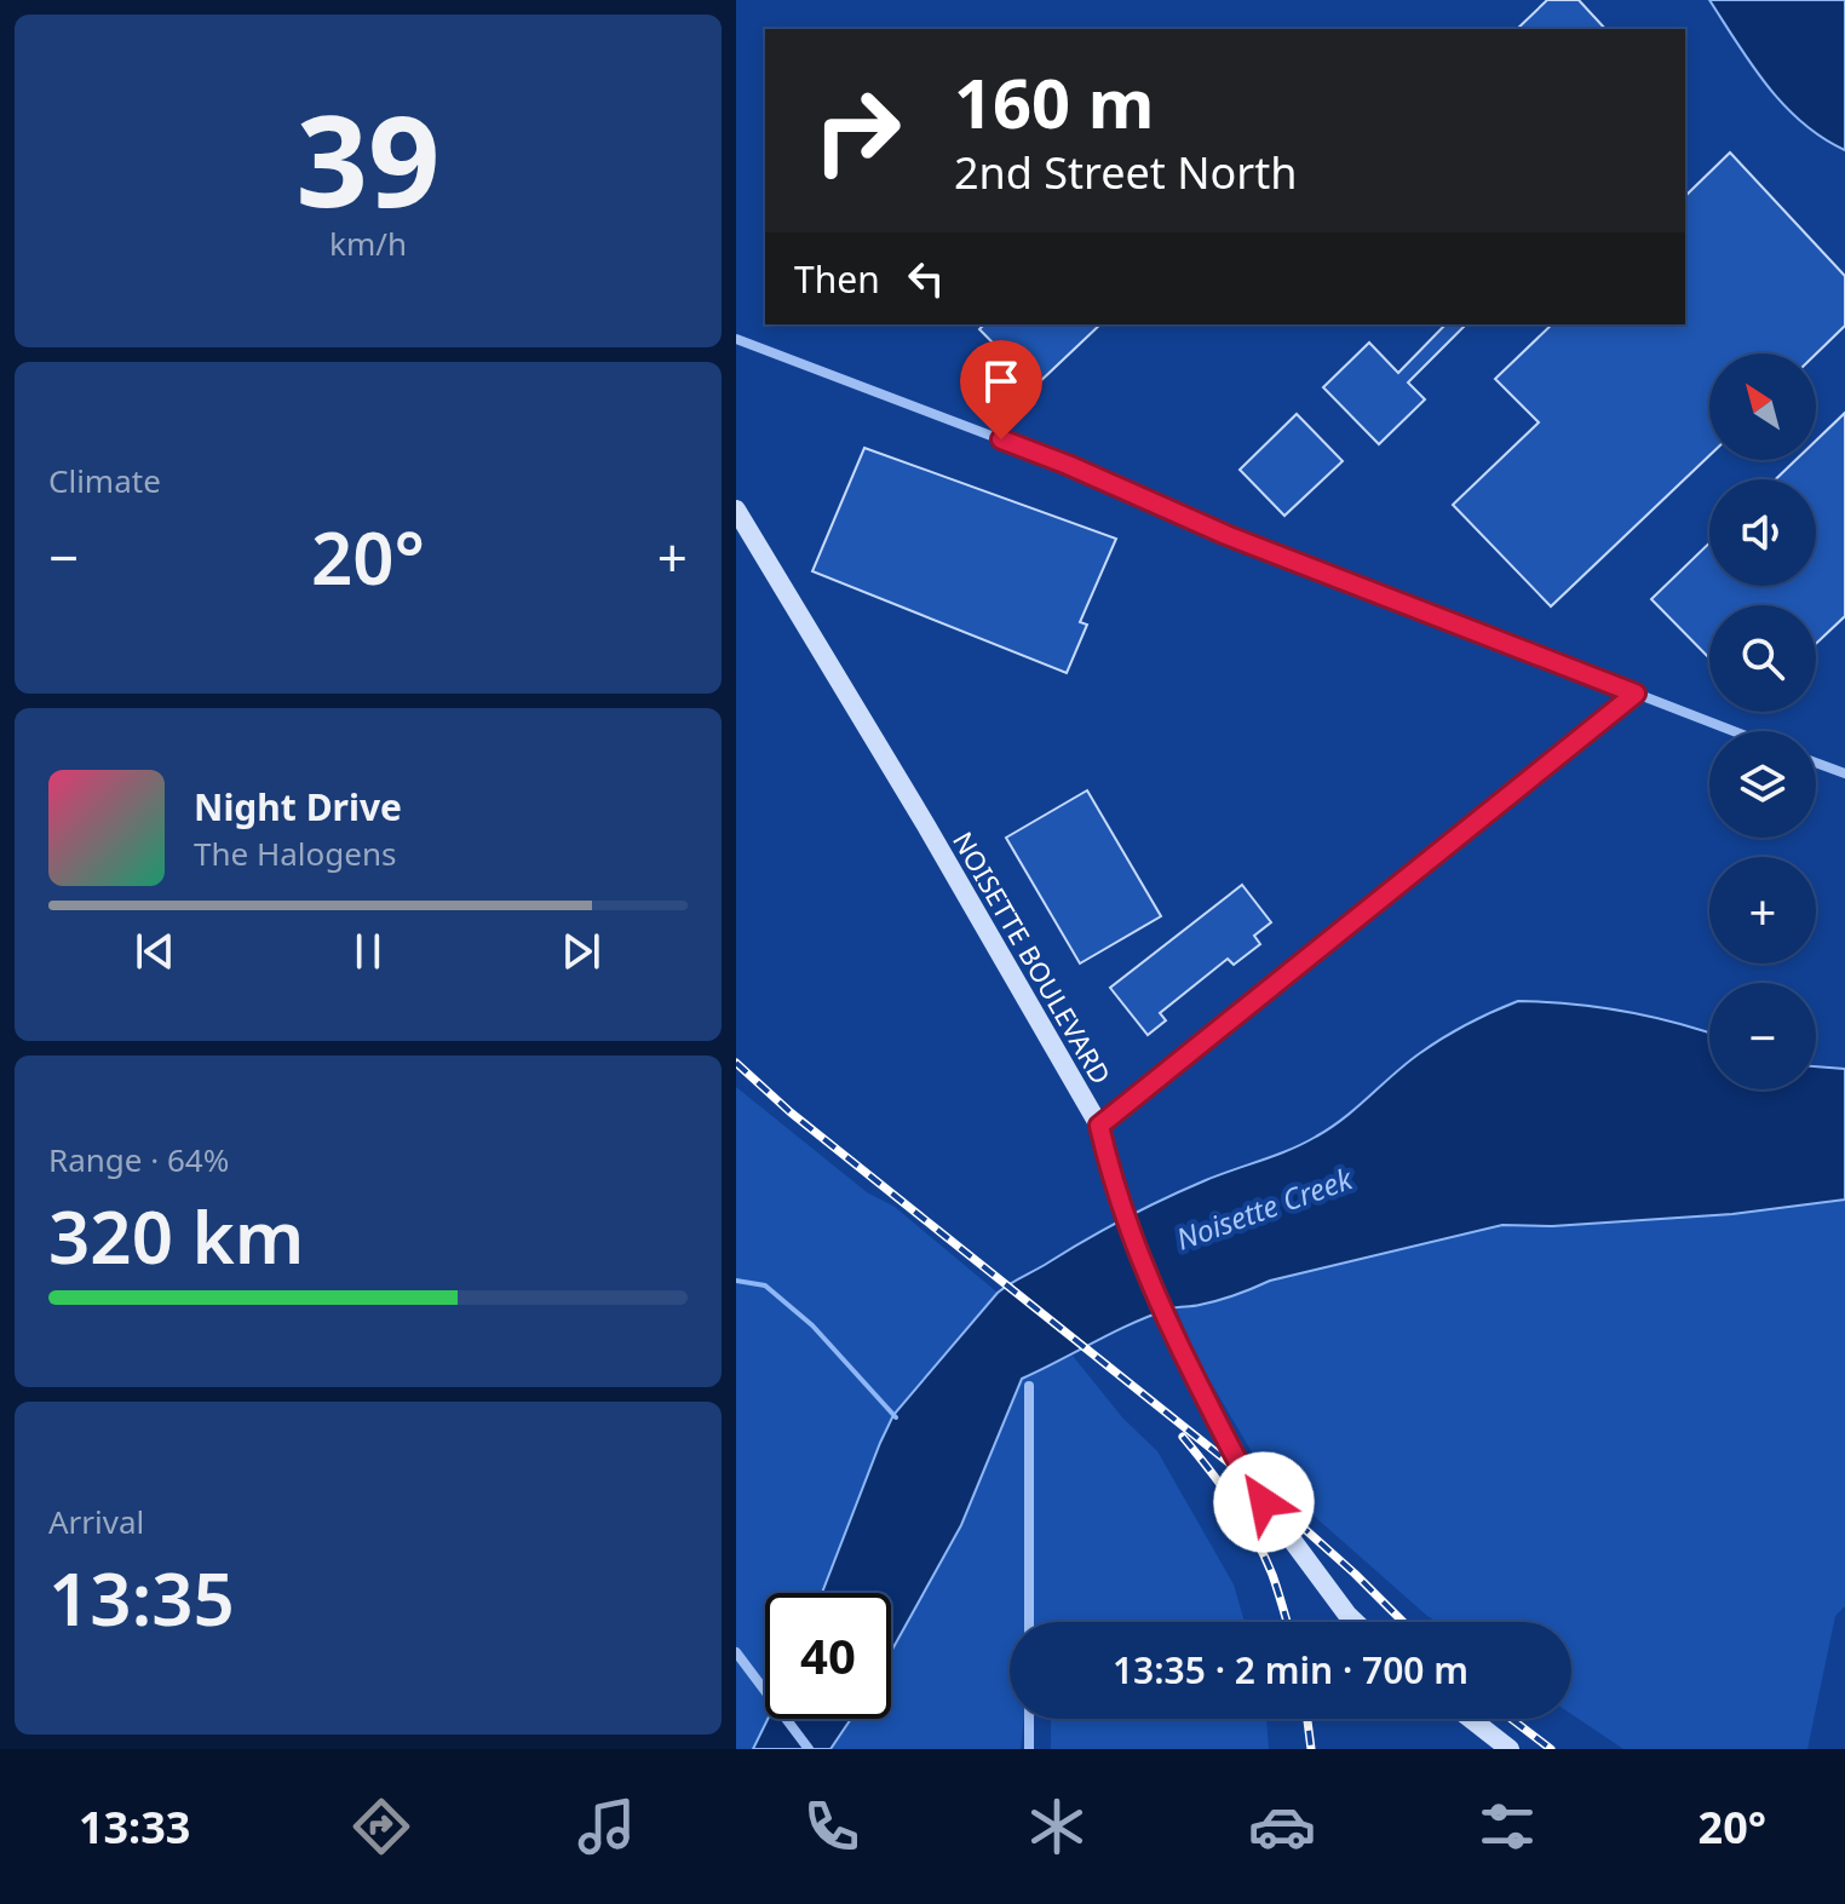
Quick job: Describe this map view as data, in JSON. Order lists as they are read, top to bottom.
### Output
{
  "streets": {
    "street": ["NOISETTE BOULEVARD"]
  },
  "water": ["Noisette Creek"],
  "north": "top left",
  "page": {
    "tile": [
      ["39", "km/h"],
      "Climate",
      ["Range · 64%", "320 km"],
      ["Arrival", "13:35"]
    ],
    "turn": ["160 m", "2nd Street North"],
    "then": "Then",
    "map_buttons": ["+", "−"],
    "heat": ["−", "20°", "+"],
    "song": ["Night Drive", "The Halogens"],
    "limit": "40",
    "trip": "13:35 · 2 min · 700 m",
    "tabs": ["13:33", "20°"]
  }
}
